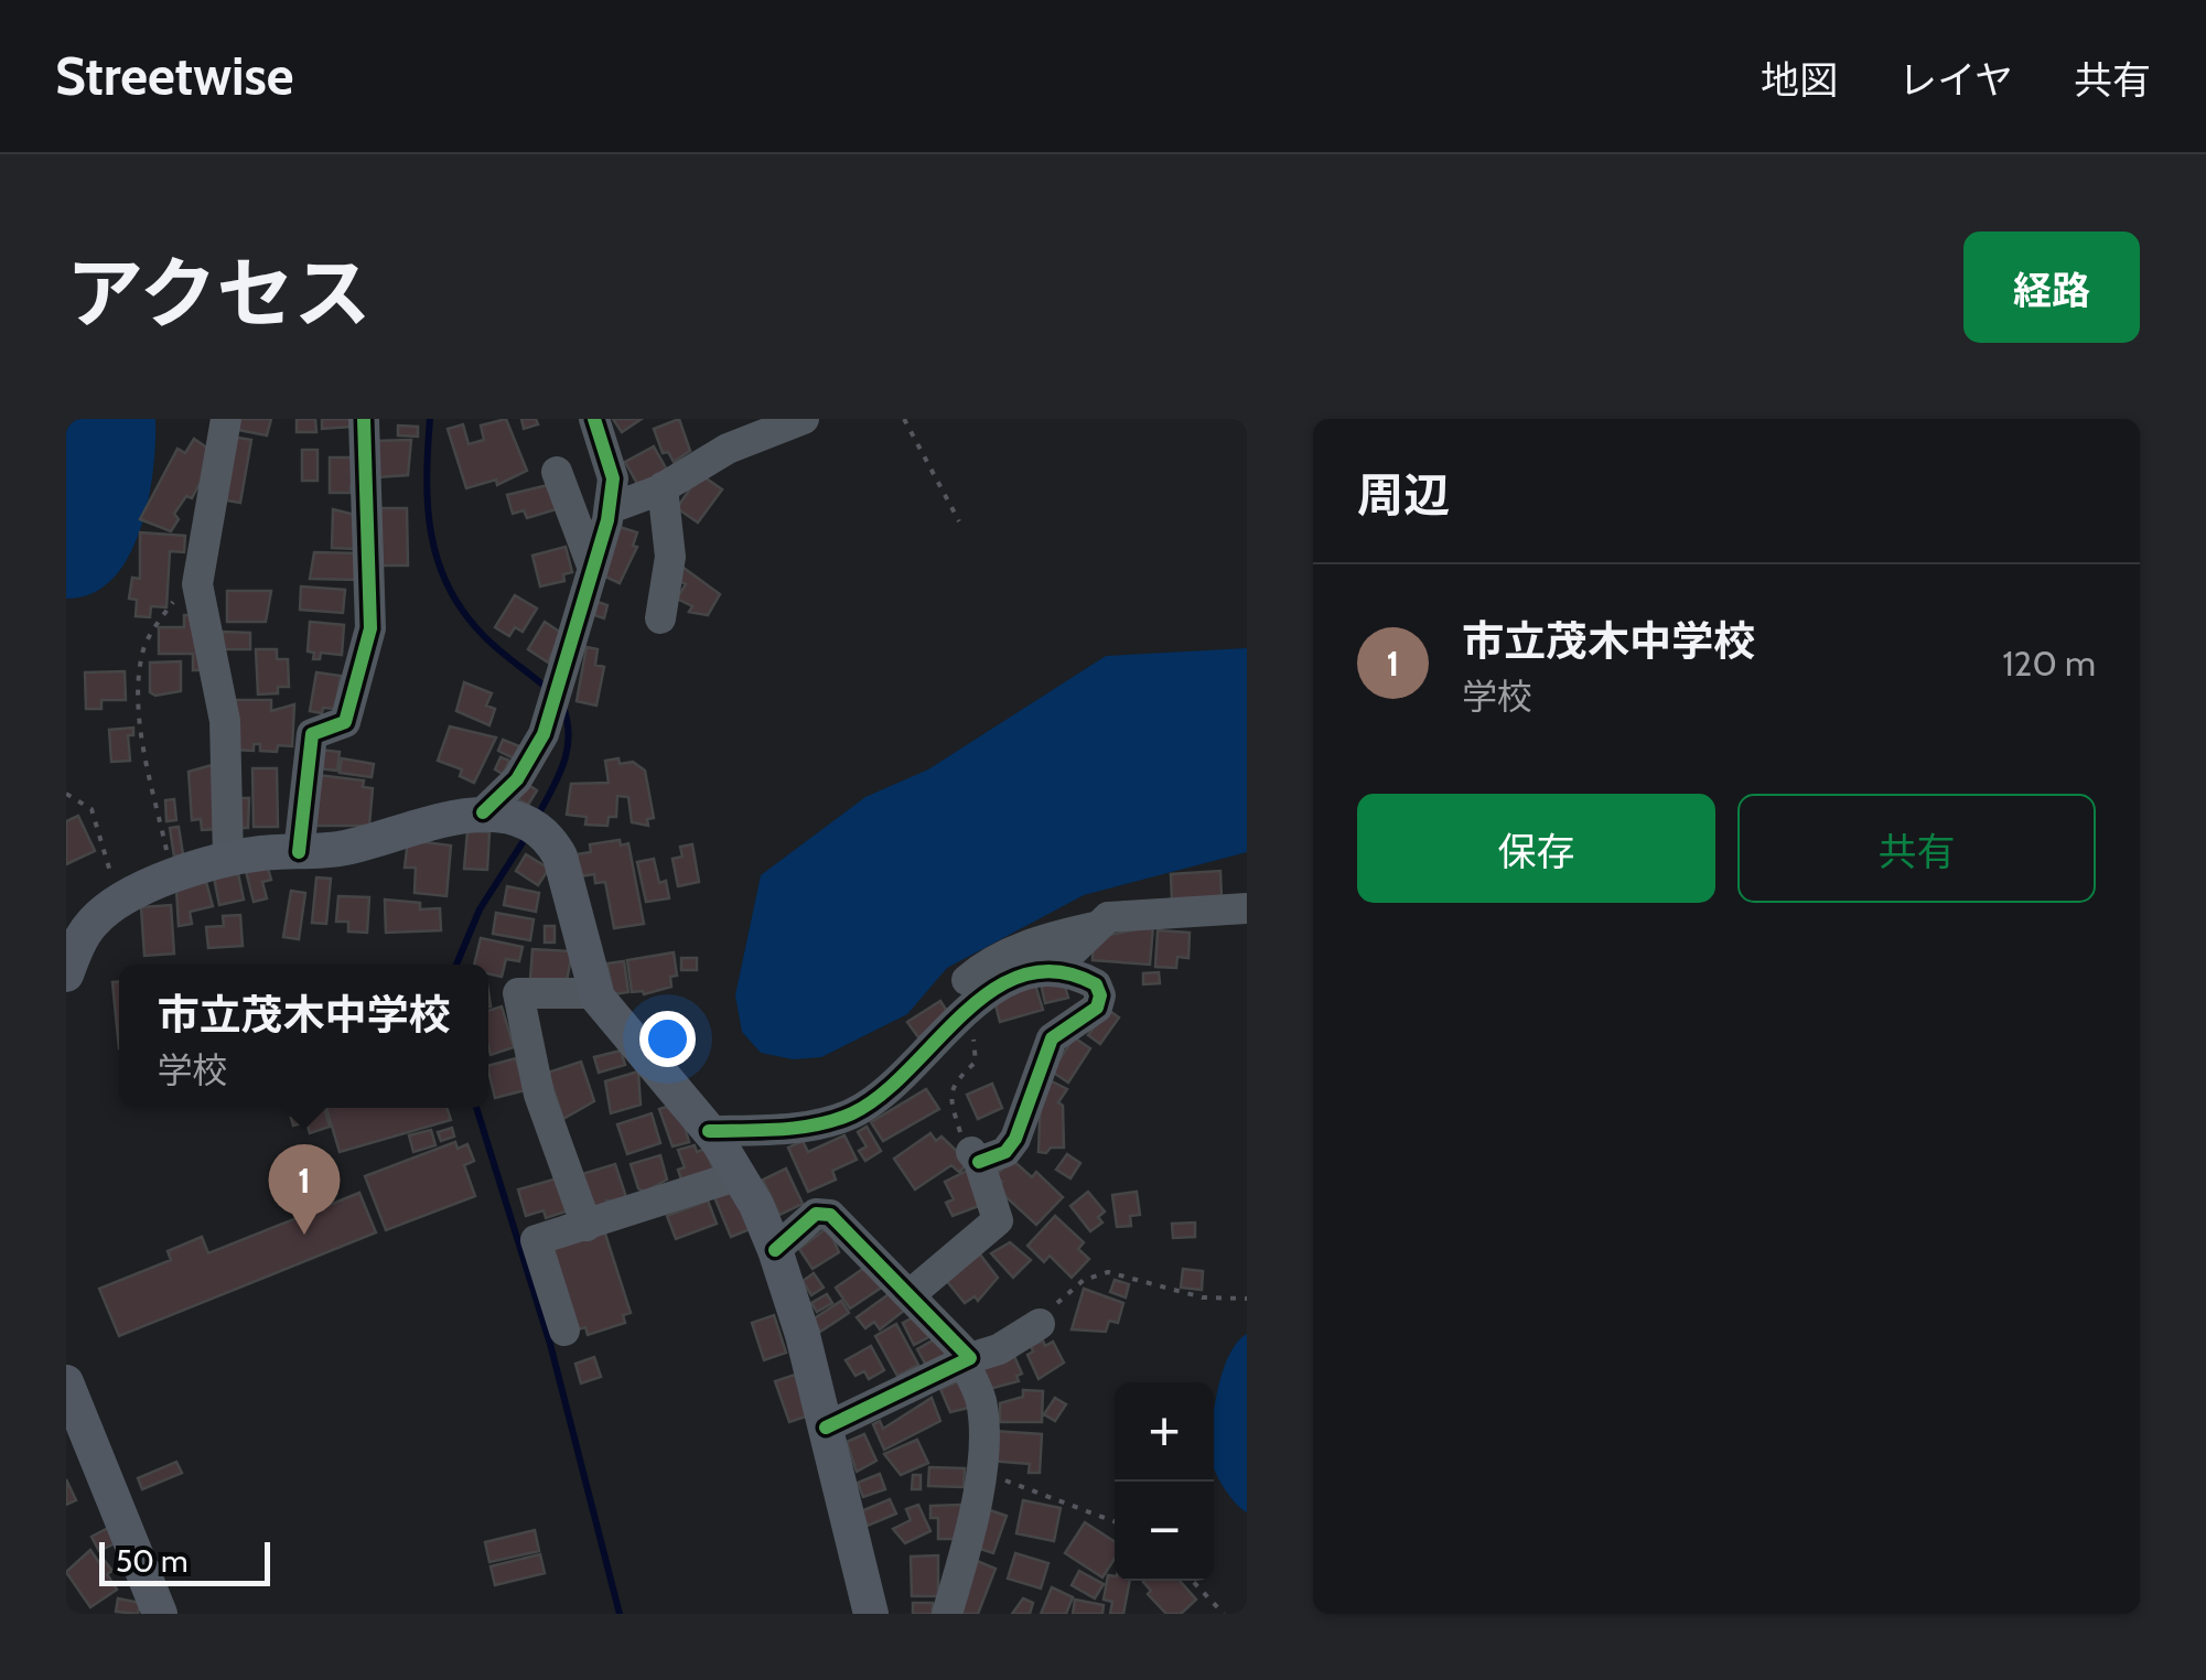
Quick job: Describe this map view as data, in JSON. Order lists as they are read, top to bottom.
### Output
{
  "scale_bar": "50 m",
  "page": {
    "header": "Streetwise",
    "nav": ["地図", "レイヤ", "共有"],
    "title": "アクセス",
    "buttons": [
      "経路",
      ["保存", "共有"]
    ],
    "heading": "周辺",
    "list": [
      {
        "mark": "1",
        "name": "市立茂木中学校",
        "note": "学校",
        "value": "120 m"
      }
    ],
    "popup": ["市立茂木中学校", "学校"],
    "pins": "1",
    "map_buttons": ["+", "−"],
    "scale": "50 m"
  }
}
